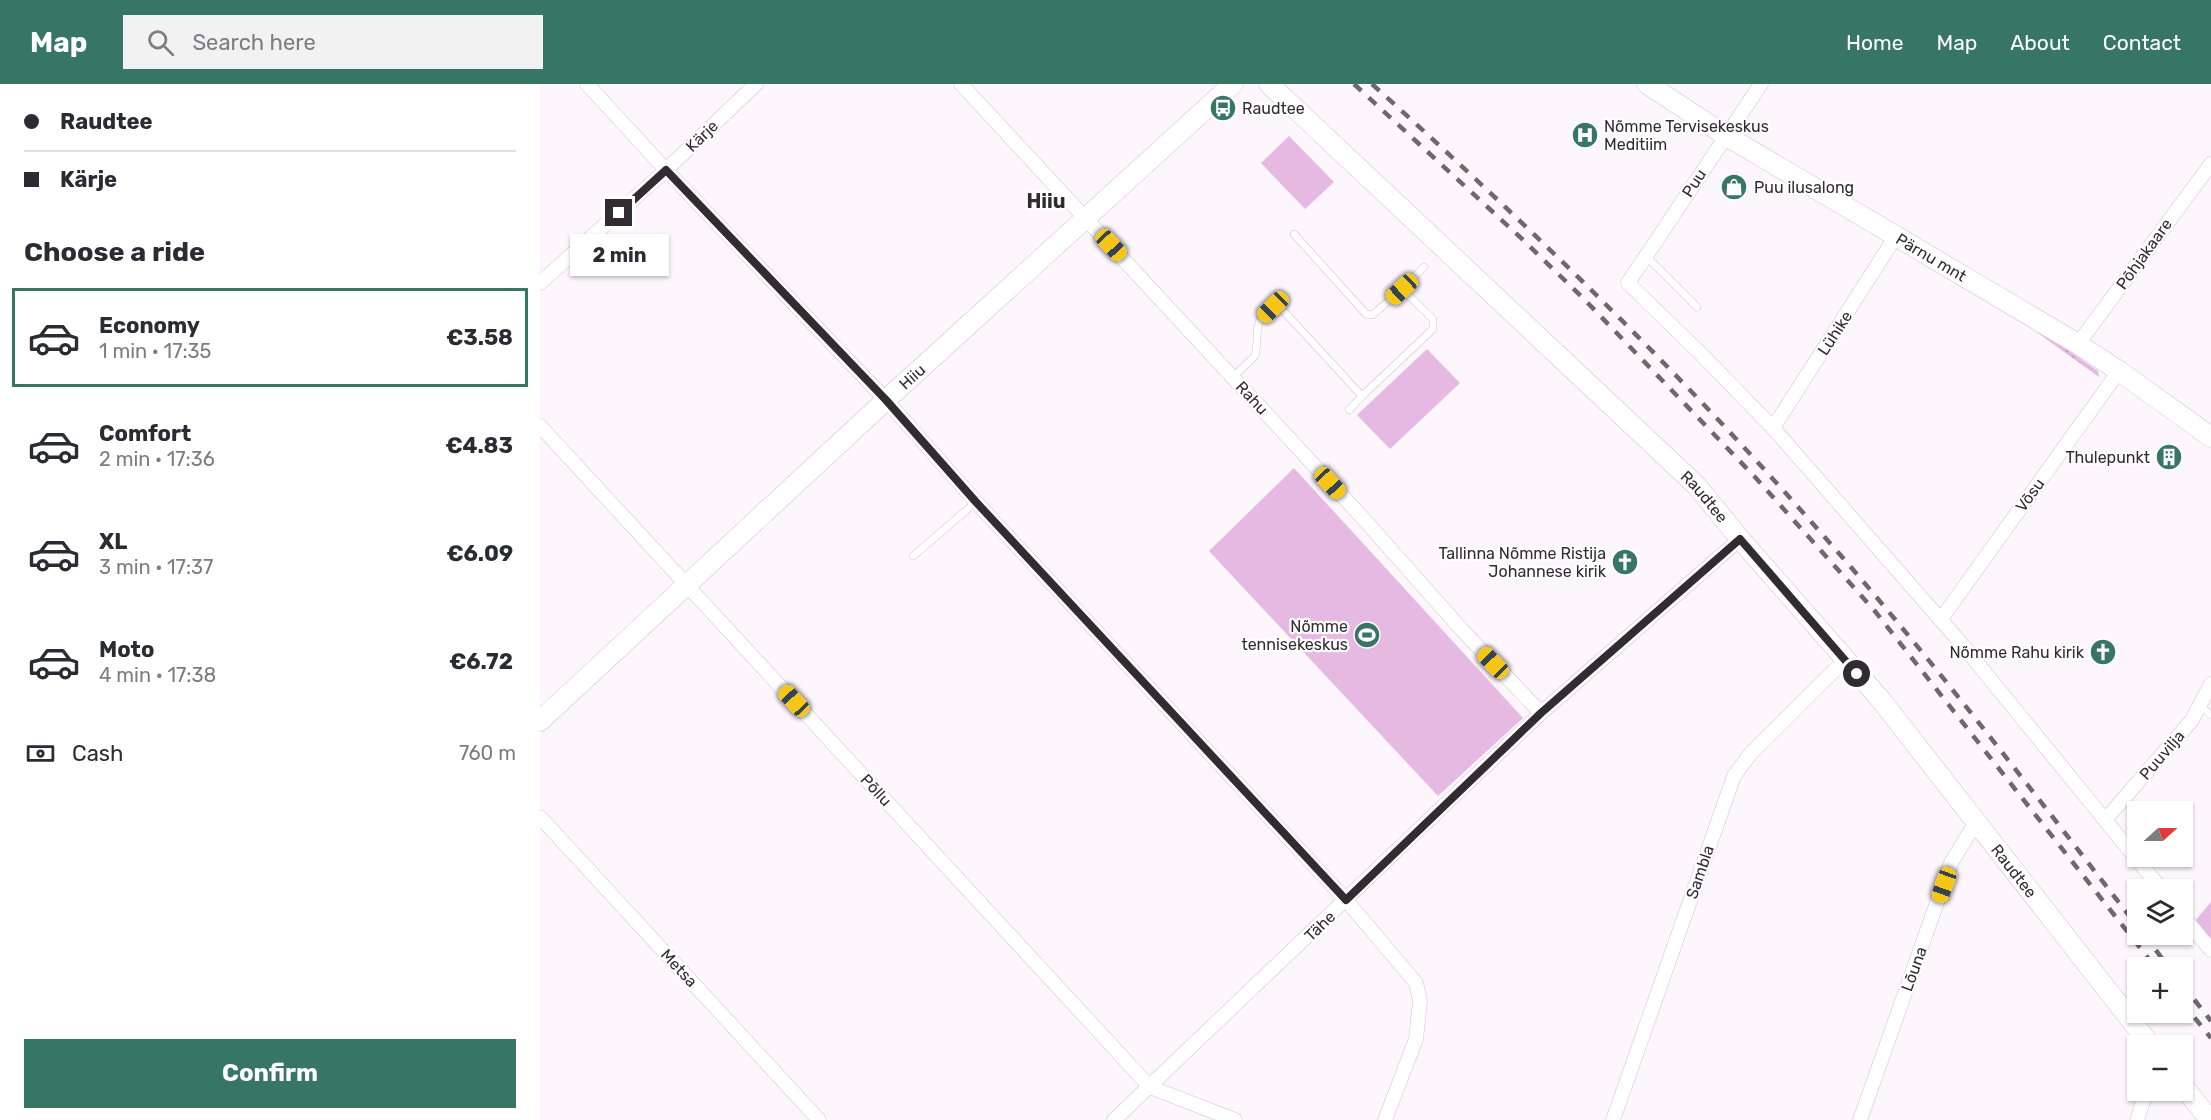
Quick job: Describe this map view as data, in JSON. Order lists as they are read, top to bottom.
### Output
{
  "streets": {
    "street": [
      "Kärje",
      "Puu",
      "Põhjakaare",
      "Pärnu mnt",
      "Lühike",
      "Hiiu",
      "Rahu",
      "Võsu",
      "Raudtee",
      "Puuvilja",
      "Põllu",
      "Sambla",
      "Tähe",
      "Metsa",
      "Lõuna"
    ]
  },
  "crossings": [
    ["Puu", "Pärnu mnt"],
    ["Puu", "Lühike"],
    ["Põhjakaare", "Pärnu mnt"],
    ["Pärnu mnt", "Lühike"],
    ["Pärnu mnt", "Võsu"],
    ["Hiiu", "Rahu"],
    ["Hiiu", "Põllu"],
    ["Rahu", "Tähe"],
    ["Raudtee", "Sambla"],
    ["Raudtee", "Tähe"],
    ["Raudtee", "Lõuna"],
    ["Põllu", "Tähe"]
  ],
  "districts": ["Hiiu"],
  "places": {
    "bus stop": ["Raudtee"],
    "hospital": ["Nõmme Tervisekeskus Meditiim"],
    "shop": ["Puu ilusalong"],
    "building": ["Thulepunkt"],
    "church": ["Tallinna Nõmme Ristija Johannese kirik", "Nõmme Rahu kirik"],
    "sports": ["Nõmme tennisekeskus"]
  },
  "north": "right",
  "page": {
    "header": "Map",
    "search": "Search here",
    "nav": [
      "Home",
      "Map",
      "About",
      "Contact"
    ],
    "banner": ["Raudtee", "Kärje"],
    "heading": "Choose a ride",
    "bubble": "2 min",
    "list": [
      {
        "name": "Economy",
        "note": "1 min · 17:35",
        "value": "€3.58"
      },
      {
        "name": "Comfort",
        "note": "2 min · 17:36",
        "value": "€4.83"
      },
      {
        "name": "XL",
        "note": "3 min · 17:37",
        "value": "€6.09"
      },
      {
        "name": "Moto",
        "note": "4 min · 17:38",
        "value": "€6.72"
      }
    ],
    "pay": ["Cash", "760 m"],
    "map_buttons": ["+", "−"],
    "buttons": "Confirm"
  }
}
